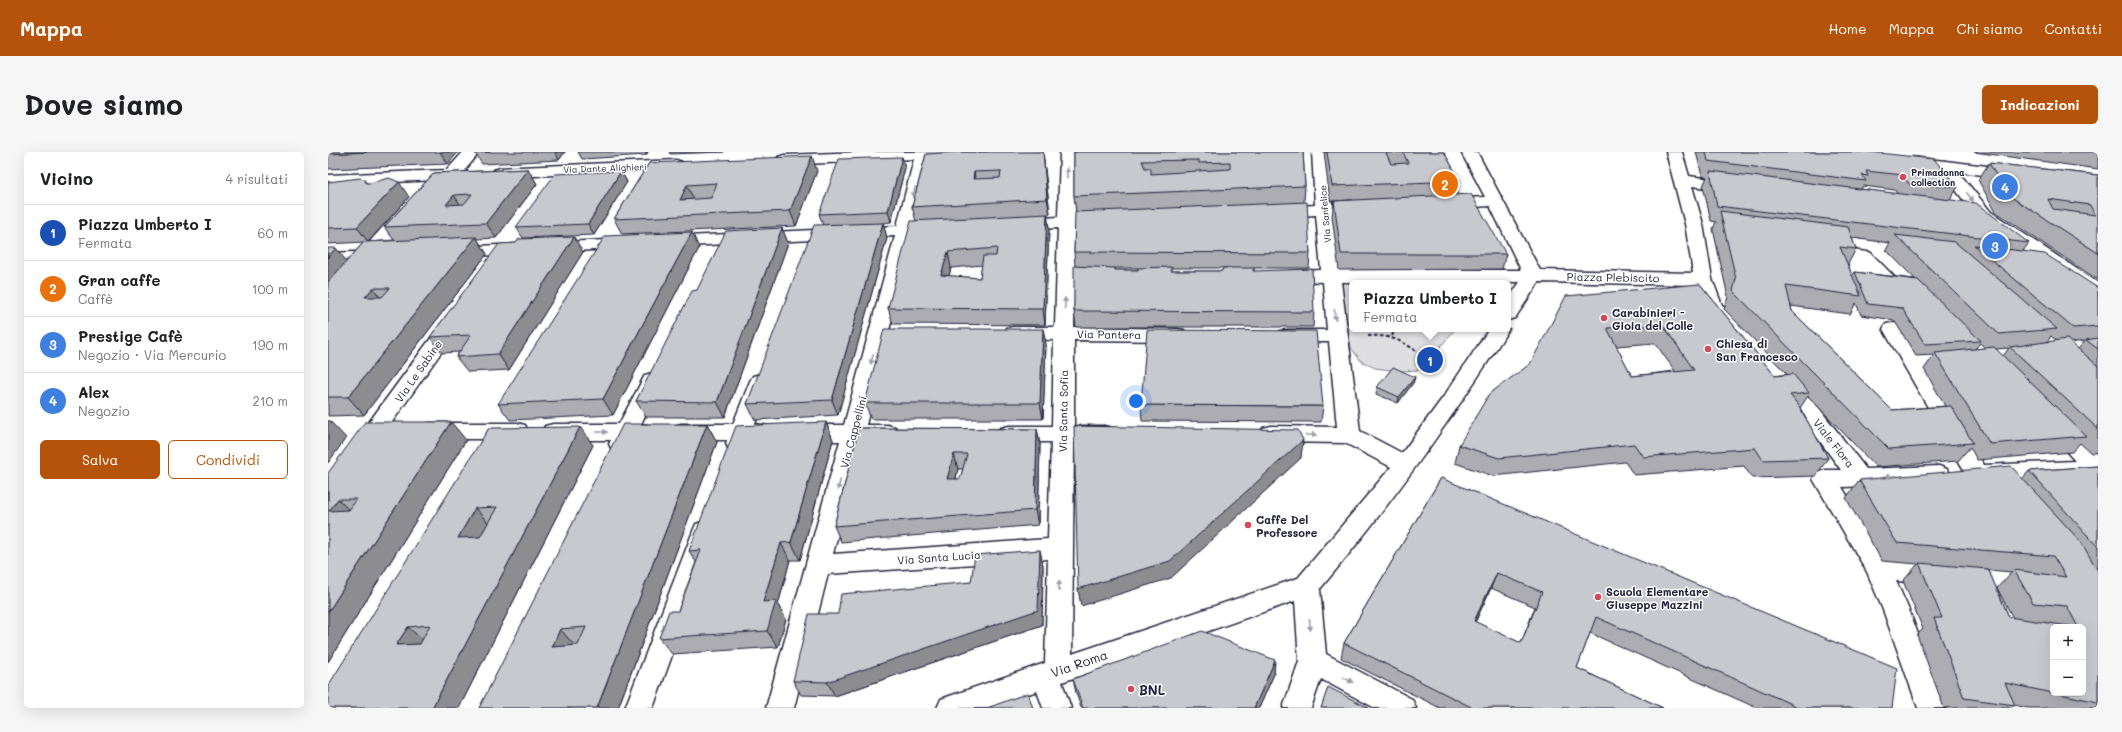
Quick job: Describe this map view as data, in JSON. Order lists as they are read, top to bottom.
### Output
{
  "streets": {
    "street": [
      "Via Dante Alighieri",
      "Via Sanfelice",
      "Piazza Plebiscito",
      "Via Pantera",
      "Via Le Sabine",
      "Via Santa Sofia",
      "Via Cappellini",
      "Viale Flora",
      "Via Santa Lucia",
      "Via Roma"
    ]
  },
  "crossings": [
    ["Via Sanfelice", "Piazza Plebiscito"],
    ["Piazza Plebiscito", "Viale Flora"],
    ["Via Pantera", "Via Santa Sofia"],
    ["Via Santa Sofia", "Via Santa Lucia"],
    ["Via Santa Sofia", "Via Roma"],
    ["Via Cappellini", "Via Santa Lucia"]
  ],
  "one_way": ["Via Santa Sofia"],
  "places": [
    "Primadonna collection",
    "Carabinieri - Gioia del Colle",
    "Chiesa di San Francesco",
    "Caffe Del Professore",
    "Scuola Elementare Giuseppe Mazzini",
    "BNL"
  ],
  "page": {
    "header": "Mappa",
    "nav": [
      "Home",
      "Mappa",
      "Chi siamo",
      "Contatti"
    ],
    "buttons": [
      "Indicazioni",
      ["Salva", "Condividi"]
    ],
    "title": "Dove siamo",
    "heading": ["Vicino", "4 risultati"],
    "pins": [
      "2",
      "4",
      "3",
      "1"
    ],
    "list": [
      {
        "mark": "1",
        "name": "Piazza Umberto I",
        "note": "Fermata",
        "value": "60 m"
      },
      {
        "mark": "2",
        "name": "Gran caffe",
        "note": "Caffè",
        "value": "100 m"
      },
      {
        "mark": "3",
        "name": "Prestige Cafè",
        "note": "Negozio · Via Mercurio",
        "value": "190 m"
      },
      {
        "mark": "4",
        "name": "Alex",
        "note": "Negozio",
        "value": "210 m"
      }
    ],
    "popup": ["Piazza Umberto I", "Fermata"],
    "map_buttons": ["+", "−"]
  }
}
